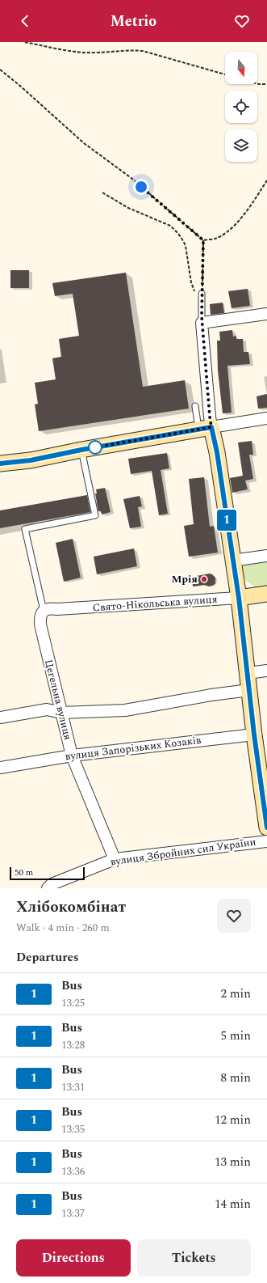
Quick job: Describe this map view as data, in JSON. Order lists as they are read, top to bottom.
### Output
{
  "streets": {
    "main road": ["Свято-Нікольська вулиця"],
    "street": ["Цегельна вулиця", "вулиця Запорізьких Козаків", "вулиця Збройних сил України"]
  },
  "crossings": [
    ["Свято-Нікольська вулиця", "Цегельна вулиця"],
    ["Цегельна вулиця", "вулиця Запорізьких Козаків"],
    ["Цегельна вулиця", "вулиця Збройних сил України"]
  ],
  "places": ["Мрія"],
  "lines": ["bus line 1"],
  "scale_bar": "50 m",
  "north": "bottom",
  "page": {
    "header": "Metrio",
    "on_map": "1",
    "scale": "50 m",
    "heading": [
      ["Хлібокомбінат", "Walk · 4 min · 260 m"],
      "Departures"
    ],
    "list": [
      {
        "mark": "1",
        "name": "Bus",
        "note": "13:25",
        "value": "2 min"
      },
      {
        "mark": "1",
        "name": "Bus",
        "note": "13:28",
        "value": "5 min"
      },
      {
        "mark": "1",
        "name": "Bus",
        "note": "13:31",
        "value": "8 min"
      },
      {
        "mark": "1",
        "name": "Bus",
        "note": "13:35",
        "value": "12 min"
      },
      {
        "mark": "1",
        "name": "Bus",
        "note": "13:36",
        "value": "13 min"
      },
      {
        "mark": "1",
        "name": "Bus",
        "note": "13:37",
        "value": "14 min"
      }
    ],
    "buttons": ["Directions", "Tickets"]
  }
}
